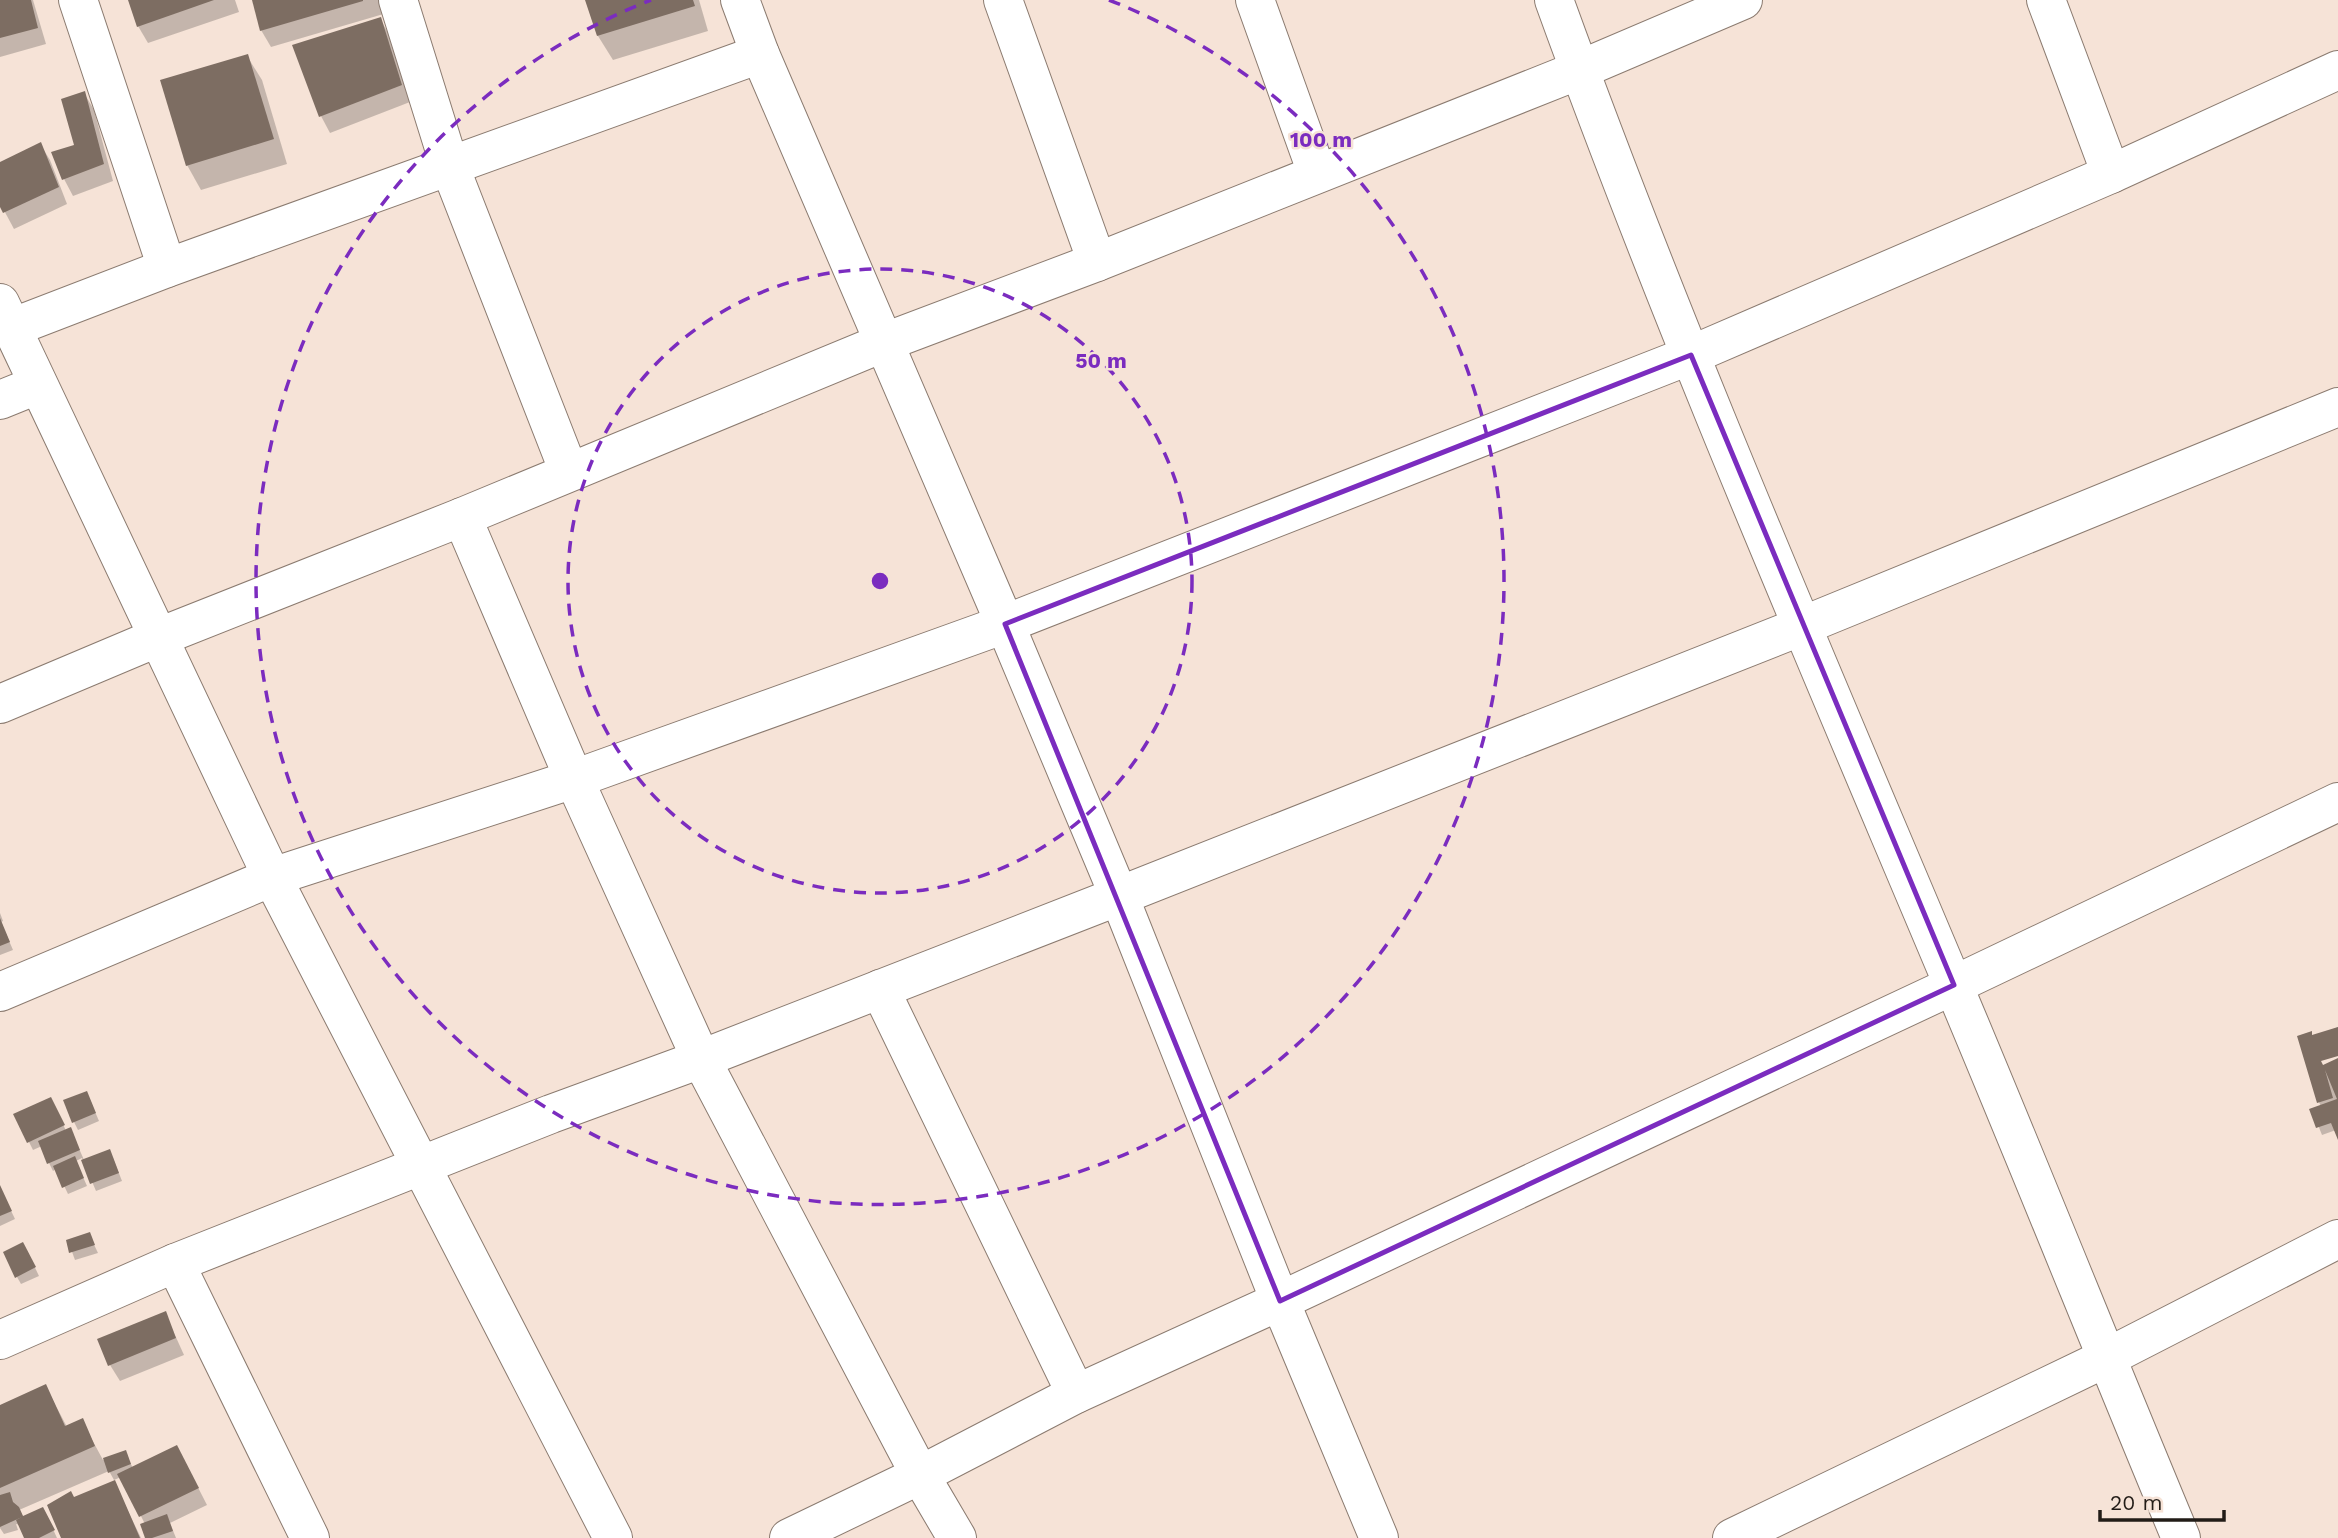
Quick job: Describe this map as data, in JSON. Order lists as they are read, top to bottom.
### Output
{
  "scale_bar": "20 m",
  "rings": ["100 m", "50 m"]
}
